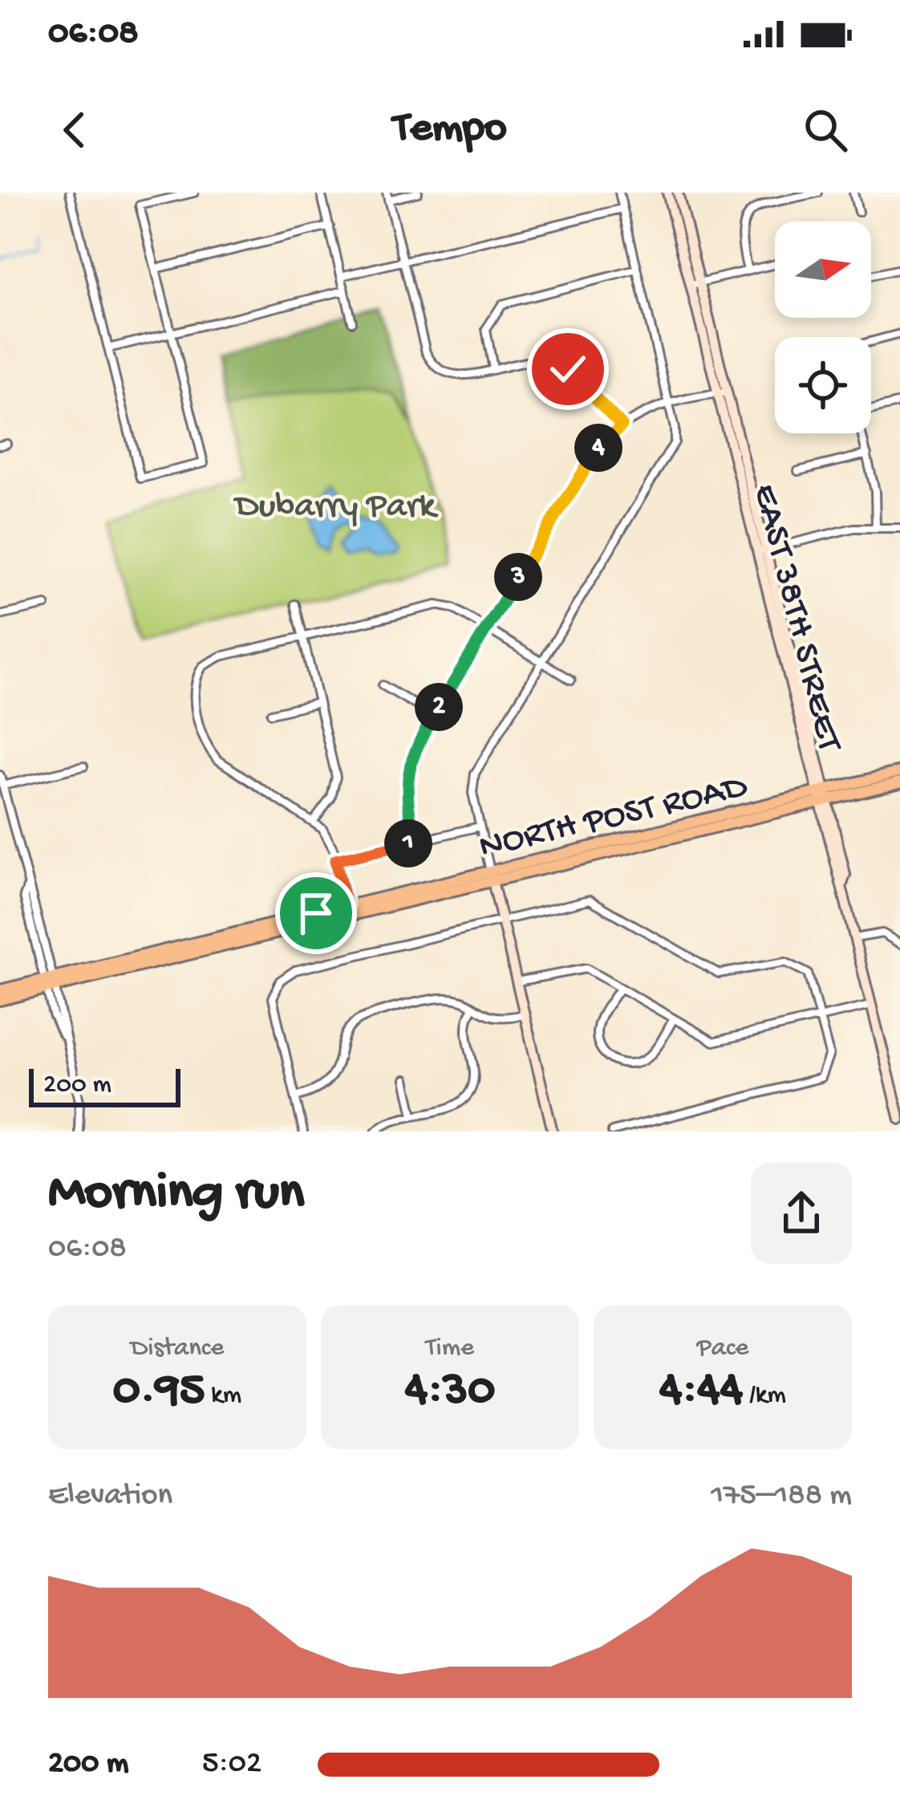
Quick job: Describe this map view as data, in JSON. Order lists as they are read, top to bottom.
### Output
{
  "streets": {
    "main road": ["EAST 38TH STREET", "NORTH POST ROAD"]
  },
  "crossings": [
    ["EAST 38TH STREET", "NORTH POST ROAD"]
  ],
  "parks": ["Dubarry Park"],
  "scale_bar": "200 m",
  "north": "right",
  "page": {
    "status": "06:08",
    "header": "Tempo",
    "pins": [
      "4",
      "3",
      "2",
      "1"
    ],
    "scale": "200 m",
    "heading": ["Morning run", "06:08"],
    "stats": [
      ["Distance", "0.95 km"],
      ["Time", "4:30"],
      ["Pace", "4:44 /km"]
    ],
    "chart": ["Elevation", "175–188 m"],
    "list": [
      {
        "name": "200 m",
        "note": "5:02"
      }
    ]
  }
}
